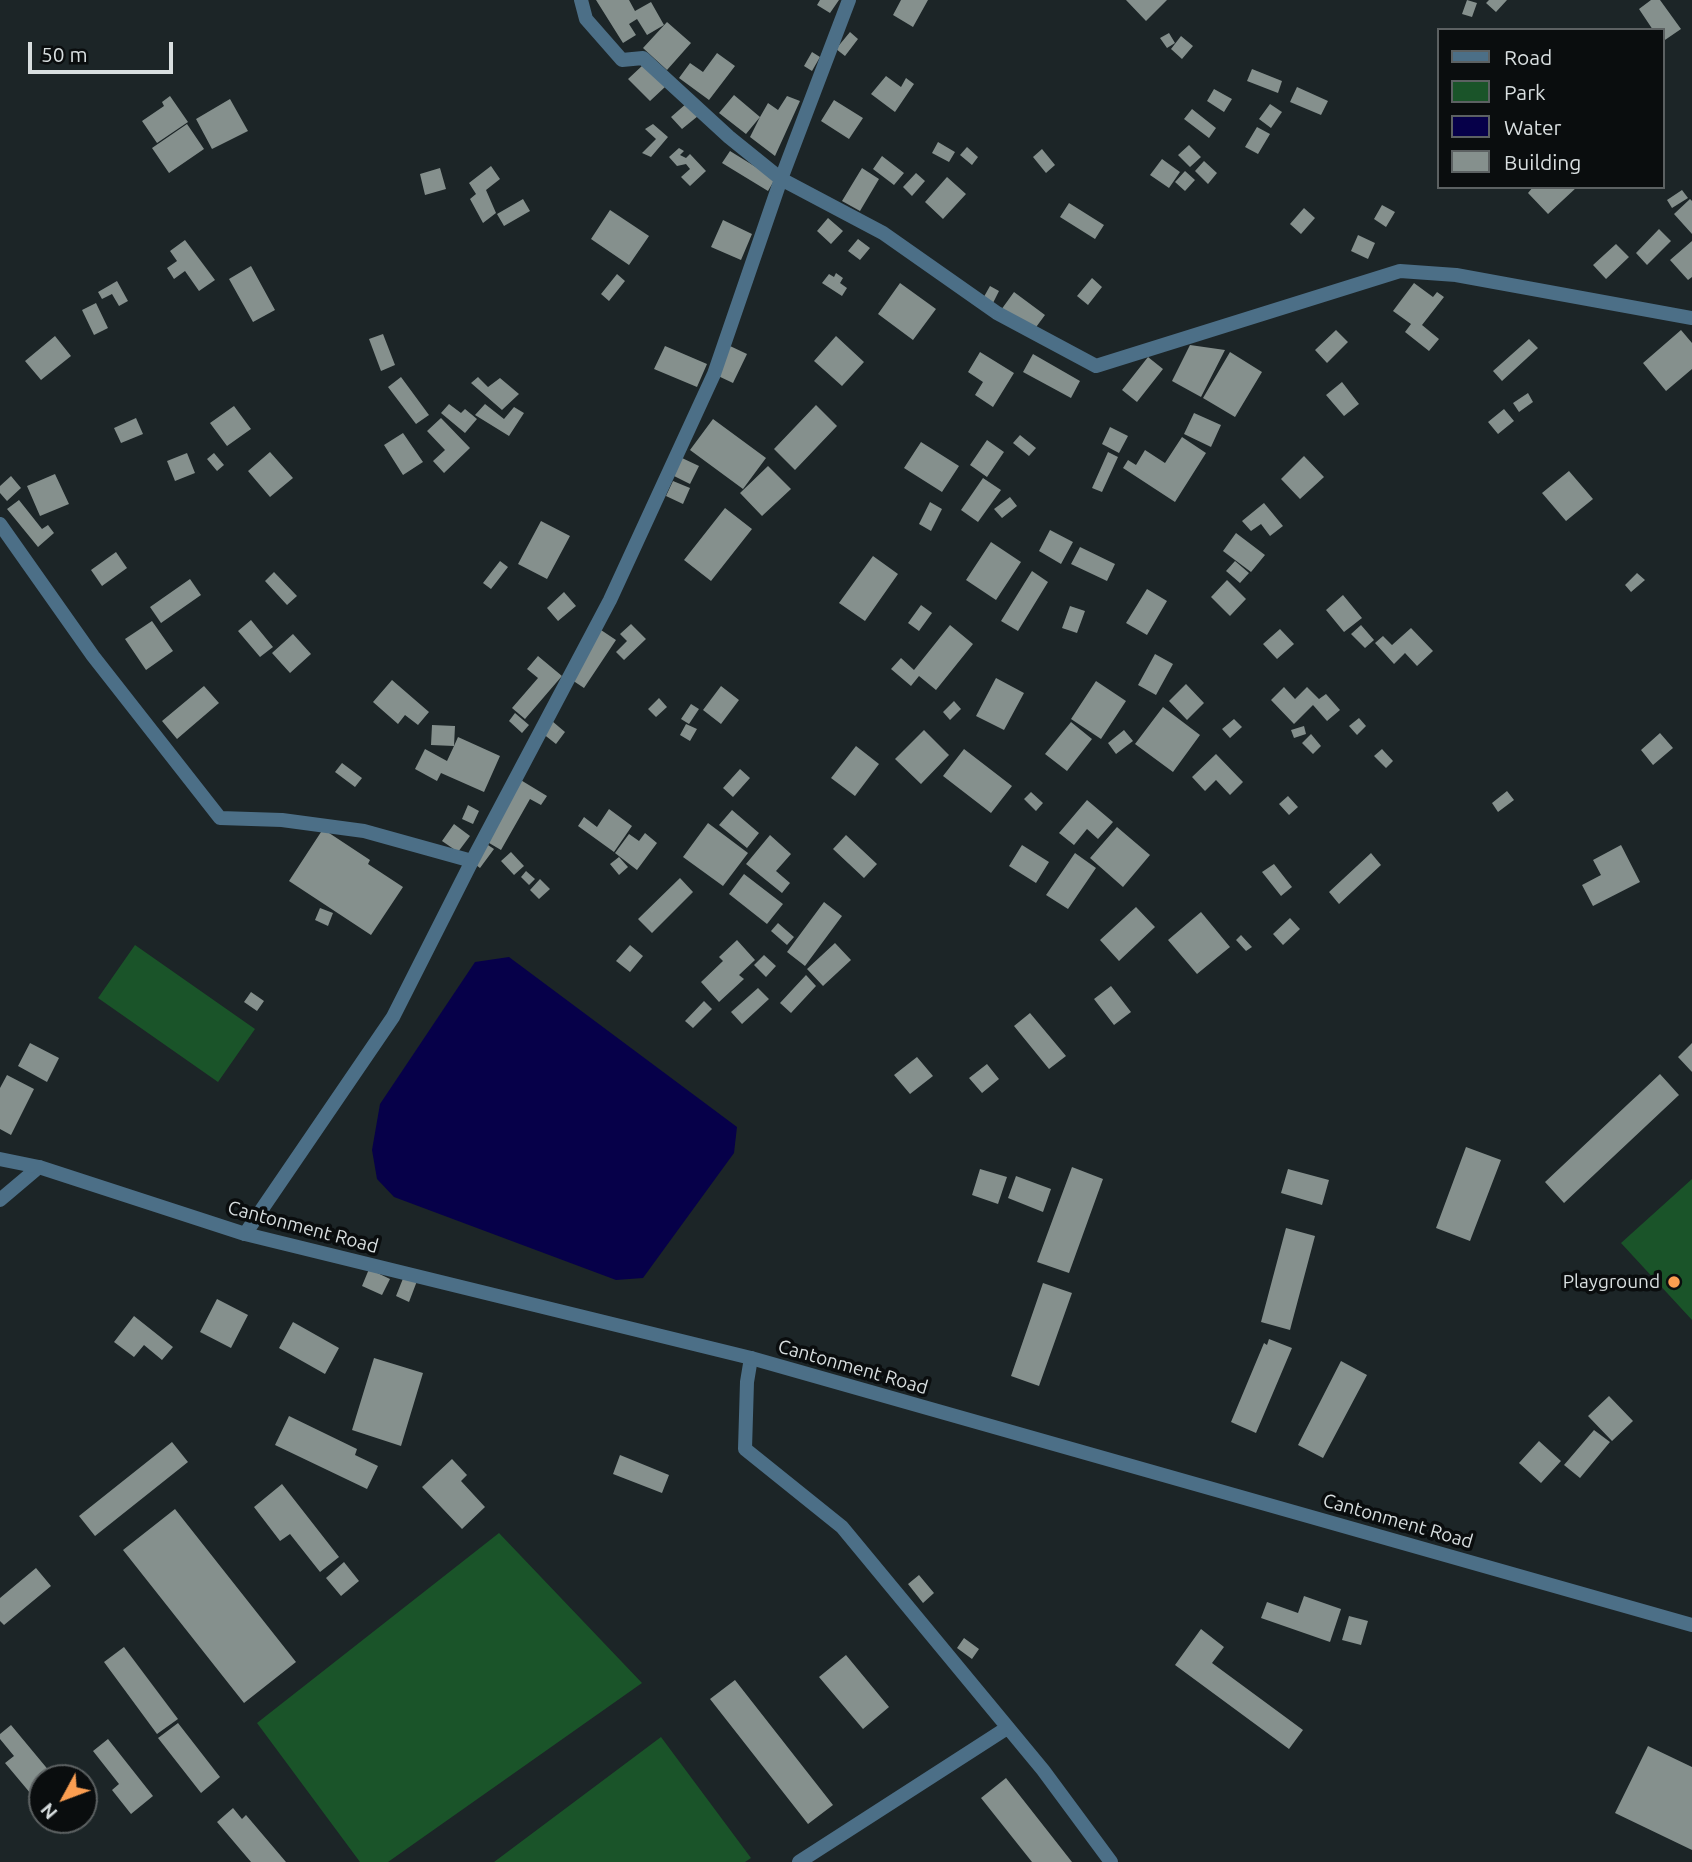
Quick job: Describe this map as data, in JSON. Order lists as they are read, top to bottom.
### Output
{
  "streets": {
    "street": ["Cantonment Road"]
  },
  "places": ["Playground"],
  "legend": [
    "Road",
    "Park",
    "Water",
    "Building"
  ],
  "scale_bar": "50 m",
  "north": "bottom left"
}
